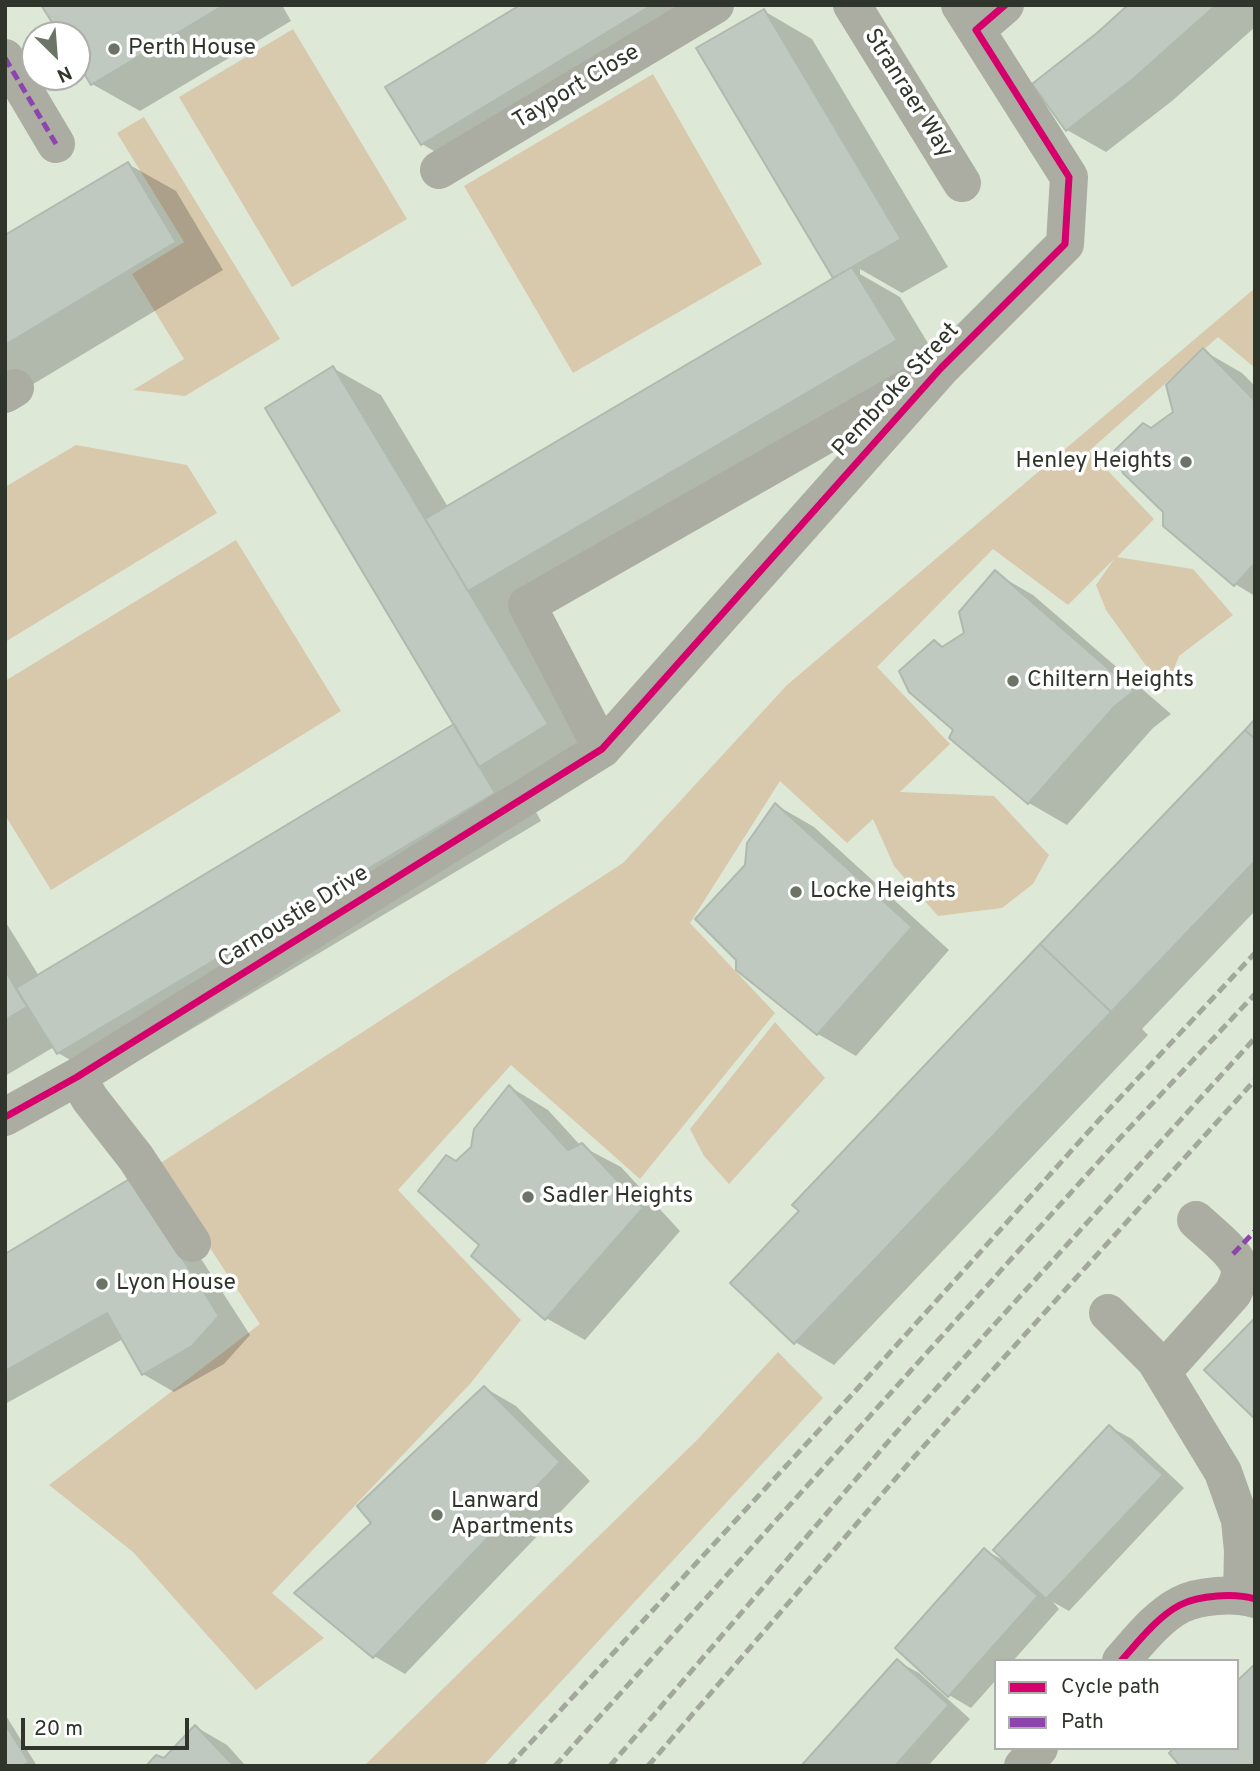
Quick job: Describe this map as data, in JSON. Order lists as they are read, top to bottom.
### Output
{
  "streets": {
    "street": [
      "Tayport Close",
      "Stranraer Way",
      "Pembroke Street",
      "Carnoustie Drive"
    ]
  },
  "crossings": [
    ["Pembroke Street", "Carnoustie Drive"]
  ],
  "places": [
    "Perth House",
    "Henley Heights",
    "Chiltern Heights",
    "Locke Heights",
    "Sadler Heights",
    "Lyon House",
    "Lanward Apartments"
  ],
  "legend": ["Cycle path", "Path"],
  "scale_bar": "20 m",
  "north": "bottom right"
}
